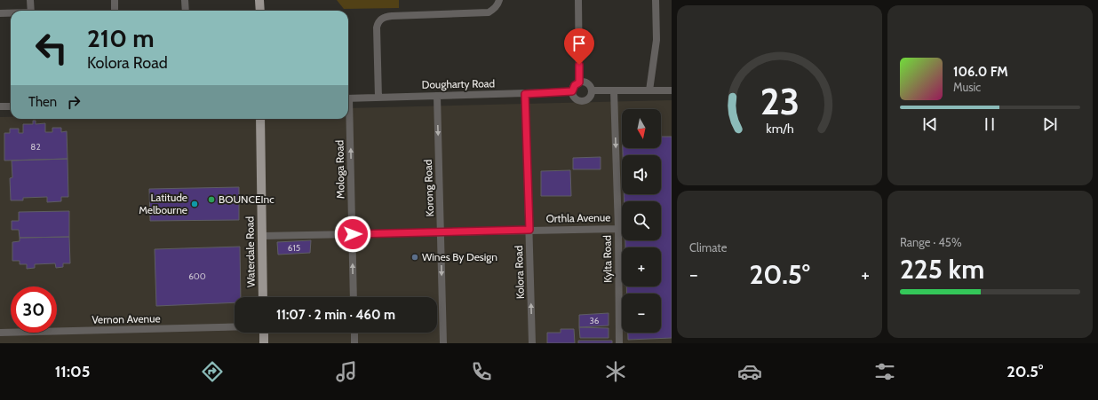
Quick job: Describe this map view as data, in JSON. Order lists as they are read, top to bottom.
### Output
{
  "streets": {
    "main road": ["Waterdale Road"],
    "street": [
      "Dougharty Road",
      "Mologa Road",
      "Korong Road",
      "Orthla Avenue",
      "Kylta Road",
      "Kolora Road",
      "Vernon Avenue"
    ]
  },
  "crossings": [
    ["Dougharty Road", "Korong Road"],
    ["Dougharty Road", "Kolora Road"],
    ["Mologa Road", "Orthla Avenue"],
    ["Korong Road", "Orthla Avenue"],
    ["Orthla Avenue", "Waterdale Road"],
    ["Orthla Avenue", "Kylta Road"],
    ["Orthla Avenue", "Kolora Road"]
  ],
  "one_way": [
    "Mologa Road",
    "Korong Road",
    "Kylta Road",
    "Kolora Road"
  ],
  "places": ["BOUNCEInc", "Latitude Melbourne", "Wines By Design"],
  "house_numbers": [
    "82",
    "615",
    "600",
    "36"
  ],
  "north": "bottom",
  "page": {
    "turn": ["210 m", "Kolora Road"],
    "song": ["106.0 FM", "Music"],
    "then": "Then",
    "map_buttons": ["+", "−"],
    "tile": [
      "Climate",
      ["Range · 45%", "225 km"]
    ],
    "heat": ["−", "20.5°", "+"],
    "limit": "30",
    "trip": "11:07 · 2 min · 460 m",
    "tabs": ["11:05", "20.5°"],
    "gauge": ["23", "km/h"]
  }
}
